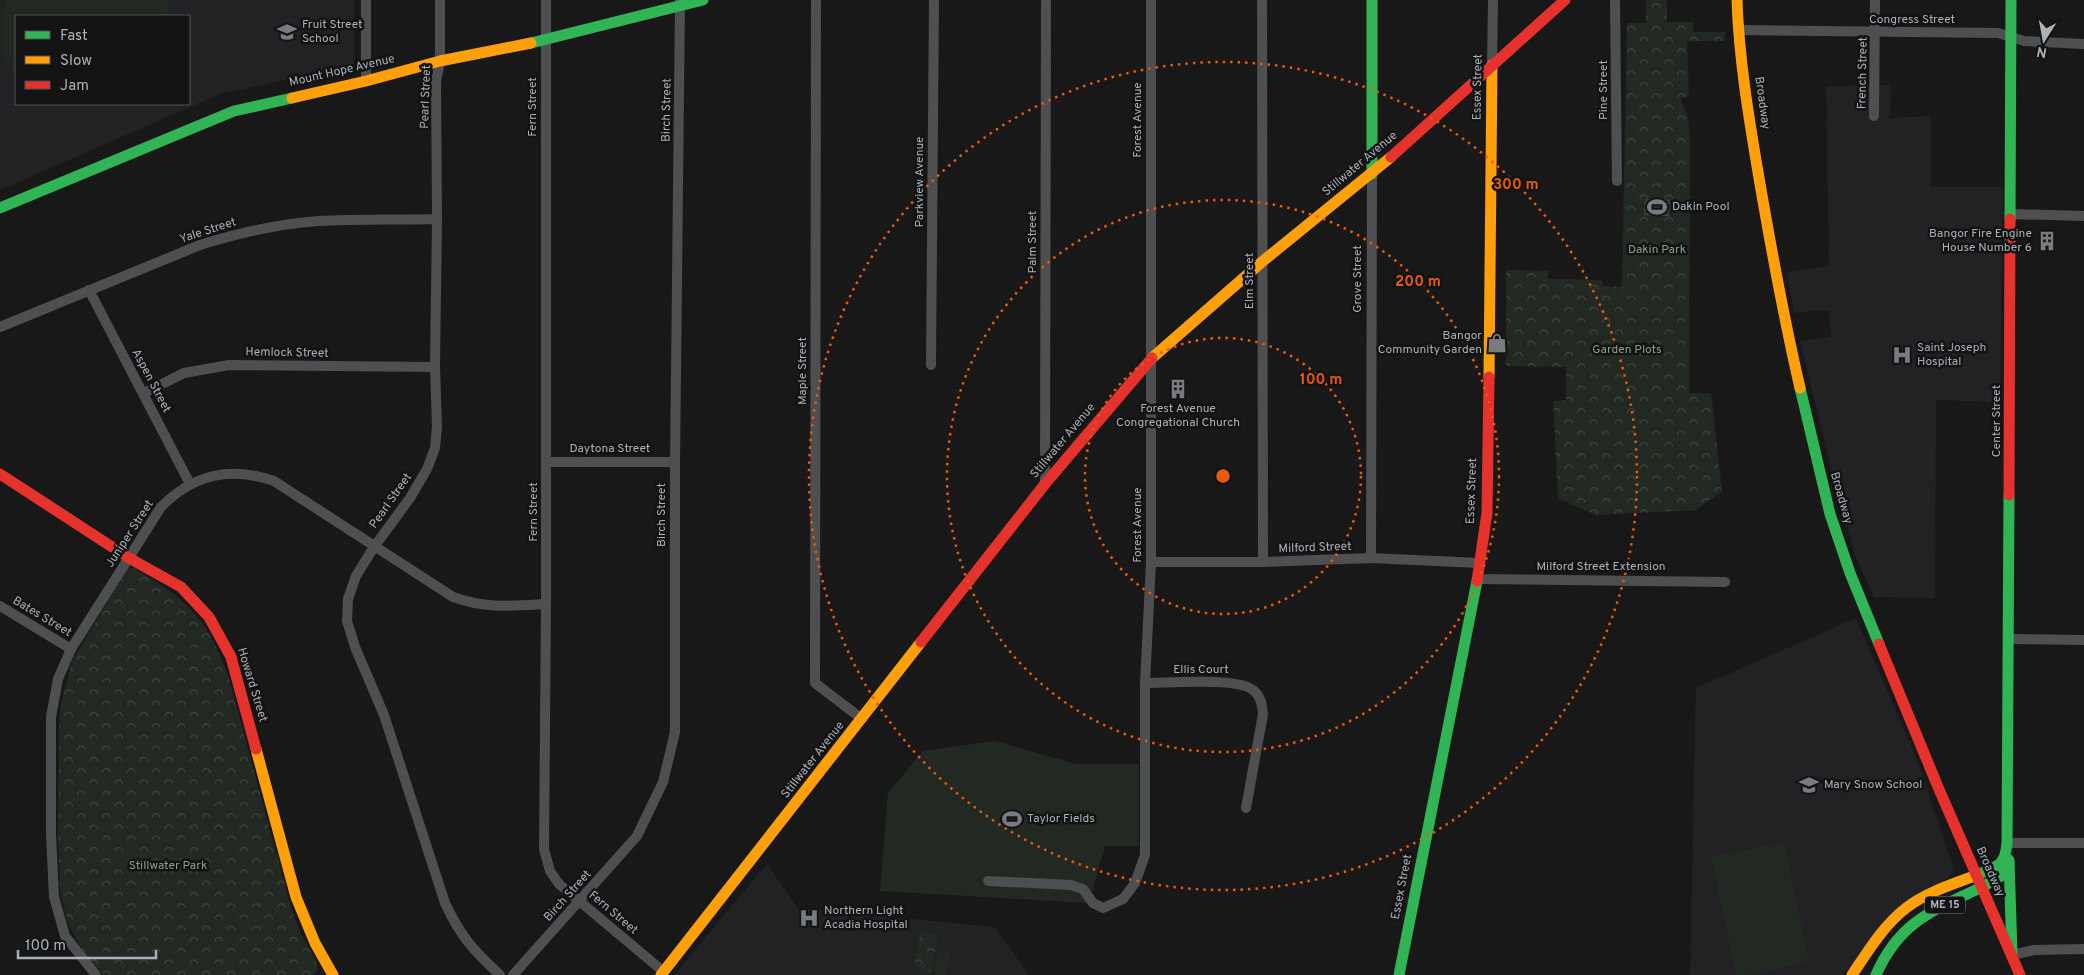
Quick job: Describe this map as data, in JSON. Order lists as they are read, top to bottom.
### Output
{
  "streets": {
    "main road": [
      "Mount Hope Avenue",
      "Essex Street",
      "Broadway",
      "Stillwater Avenue",
      "Grove Street",
      "Center Street",
      "Howard Street",
      "ME 15"
    ],
    "street": [
      "Congress Street",
      "French Street",
      "Pine Street",
      "Pearl Street",
      "Fern Street",
      "Birch Street",
      "Forest Avenue",
      "Parkview Avenue",
      "Yale Street",
      "Palm Street",
      "Elm Street",
      "Hemlock Street",
      "Maple Street",
      "Aspen Street",
      "Daytona Street",
      "Juniper Street",
      "Milford Street",
      "Milford Street Extension",
      "Bates Street",
      "Ellis Court"
    ]
  },
  "crossings": [
    ["Congress Street", "French Street"],
    ["Congress Street", "Broadway"],
    ["Congress Street", "Center Street"],
    ["Mount Hope Avenue", "Pearl Street"],
    ["Mount Hope Avenue", "Fern Street"],
    ["Mount Hope Avenue", "Birch Street"],
    ["Essex Street", "Stillwater Avenue"],
    ["Essex Street", "Milford Street"],
    ["Essex Street", "Milford Street Extension"],
    ["Pearl Street", "Yale Street"],
    ["Pearl Street", "Hemlock Street"],
    ["Pearl Street", "Juniper Street"],
    ["Broadway", "Center Street"],
    ["Broadway", "ME 15"],
    ["Fern Street", "Birch Street"],
    ["Fern Street", "Stillwater Avenue"],
    ["Fern Street", "Daytona Street"],
    ["Fern Street", "Juniper Street"],
    ["Birch Street", "Daytona Street"],
    ["Forest Avenue", "Stillwater Avenue"],
    ["Forest Avenue", "Milford Street"],
    ["Forest Avenue", "Ellis Court"],
    ["Stillwater Avenue", "Palm Street"],
    ["Stillwater Avenue", "Grove Street"],
    ["Stillwater Avenue", "Elm Street"],
    ["Stillwater Avenue", "Maple Street"],
    ["Yale Street", "Aspen Street"],
    ["Grove Street", "Milford Street"],
    ["Elm Street", "Milford Street"],
    ["Hemlock Street", "Aspen Street"],
    ["Aspen Street", "Juniper Street"],
    ["Juniper Street", "Bates Street"],
    ["Juniper Street", "Howard Street"]
  ],
  "parks": ["Dakin Park", "Garden Plots", "Stillwater Park"],
  "places": {
    "school or university": ["Fruit Street School", "Mary Snow School"],
    "sports": ["Dakin Pool", "Taylor Fields"],
    "building": ["Bangor Fire Engine House Number 6", "Forest Avenue Congregational Church"],
    "shop": ["Bangor Community Garden"],
    "hospital": ["Saint Joseph Hospital", "Northern Light Acadia Hospital"]
  },
  "legend": ["Fast", "Slow", "Jam"],
  "scale_bar": "100 m",
  "north": "bottom",
  "rings": ["300 m", "200 m", "100 m"]
}
